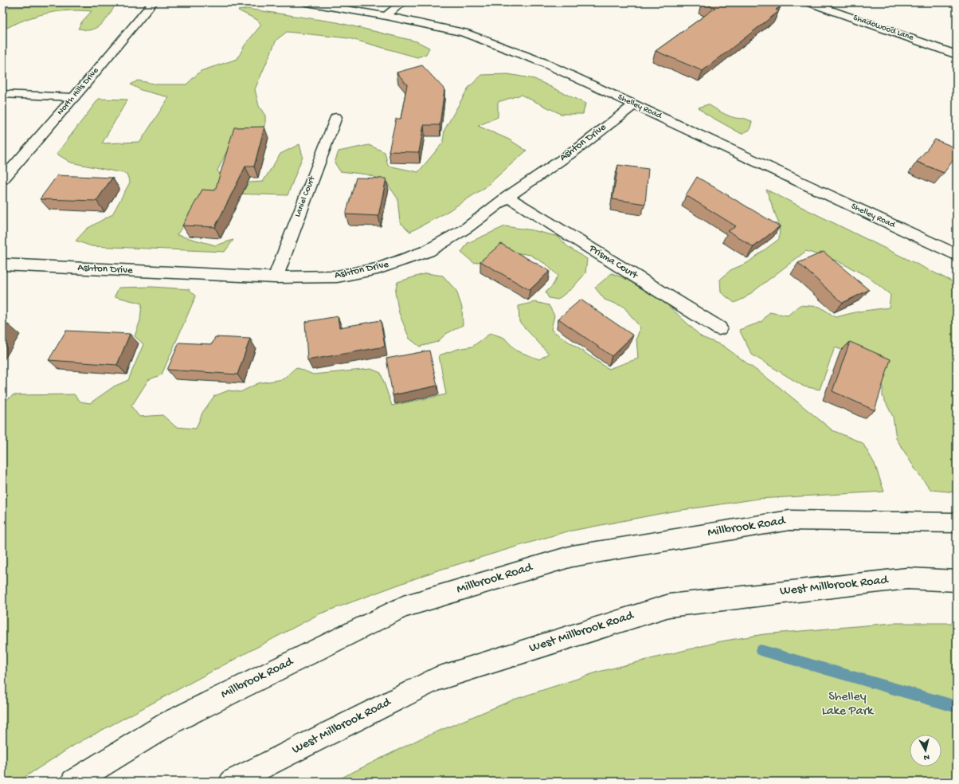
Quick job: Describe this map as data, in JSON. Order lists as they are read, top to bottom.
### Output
{
  "streets": {
    "street": [
      "Shadowood Lane",
      "North Hills Drive",
      "Shelley Road",
      "Ashton Drive",
      "Laniel Court",
      "Prisma Court",
      "Millbrook Road",
      "West Millbrook Road"
    ]
  },
  "crossings": [
    ["Shelley Road", "Ashton Drive"],
    ["Ashton Drive", "Laniel Court"],
    ["Ashton Drive", "Prisma Court"]
  ],
  "parks": ["Shelley Lake Park"],
  "north": "bottom"
}
